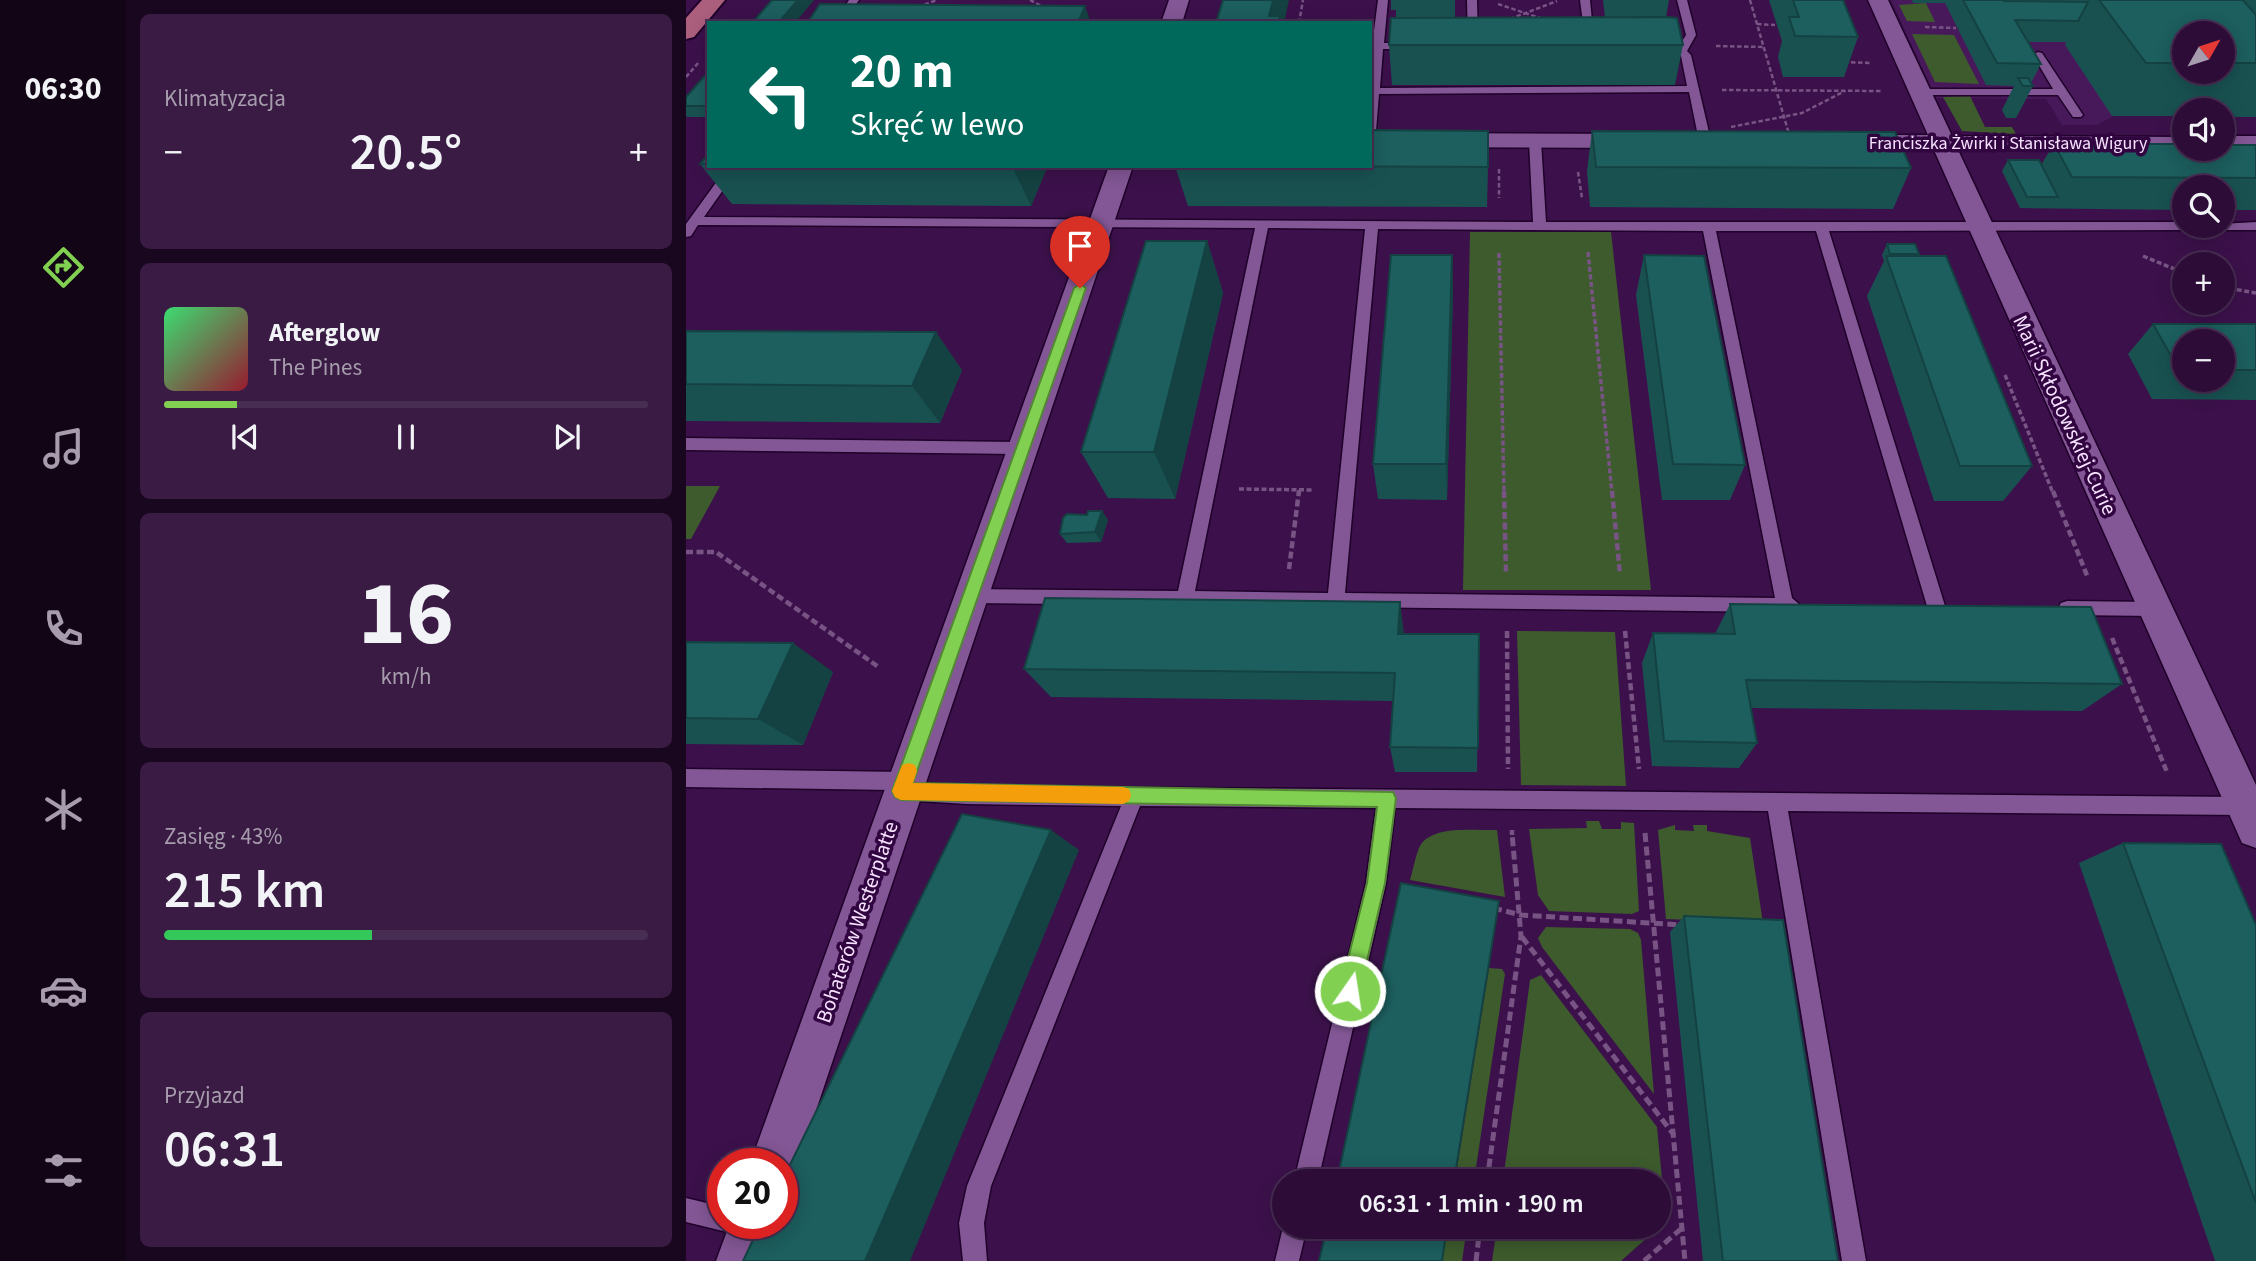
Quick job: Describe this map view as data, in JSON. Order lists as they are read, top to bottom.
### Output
{
  "streets": {
    "street": ["Franciszka Żwirki i Stanisława Wigury", "Marii Skłodowskiej-Curie", "Bohaterów Westerplatte"]
  },
  "crossings": [
    ["Franciszka Żwirki i Stanisława Wigury", "Marii Skłodowskiej-Curie"]
  ],
  "north": "top right",
  "page": {
    "tabs": "06:30",
    "tile": [
      "Klimatyzacja",
      ["16", "km/h"],
      ["Zasięg · 43%", "215 km"],
      ["Przyjazd", "06:31"]
    ],
    "map_buttons": ["+", "−"],
    "turn": ["20 m", "Skręć w lewo"],
    "heat": ["−", "20.5°", "+"],
    "song": ["Afterglow", "The Pines"],
    "limit": "20",
    "trip": "06:31 · 1 min · 190 m"
  }
}
